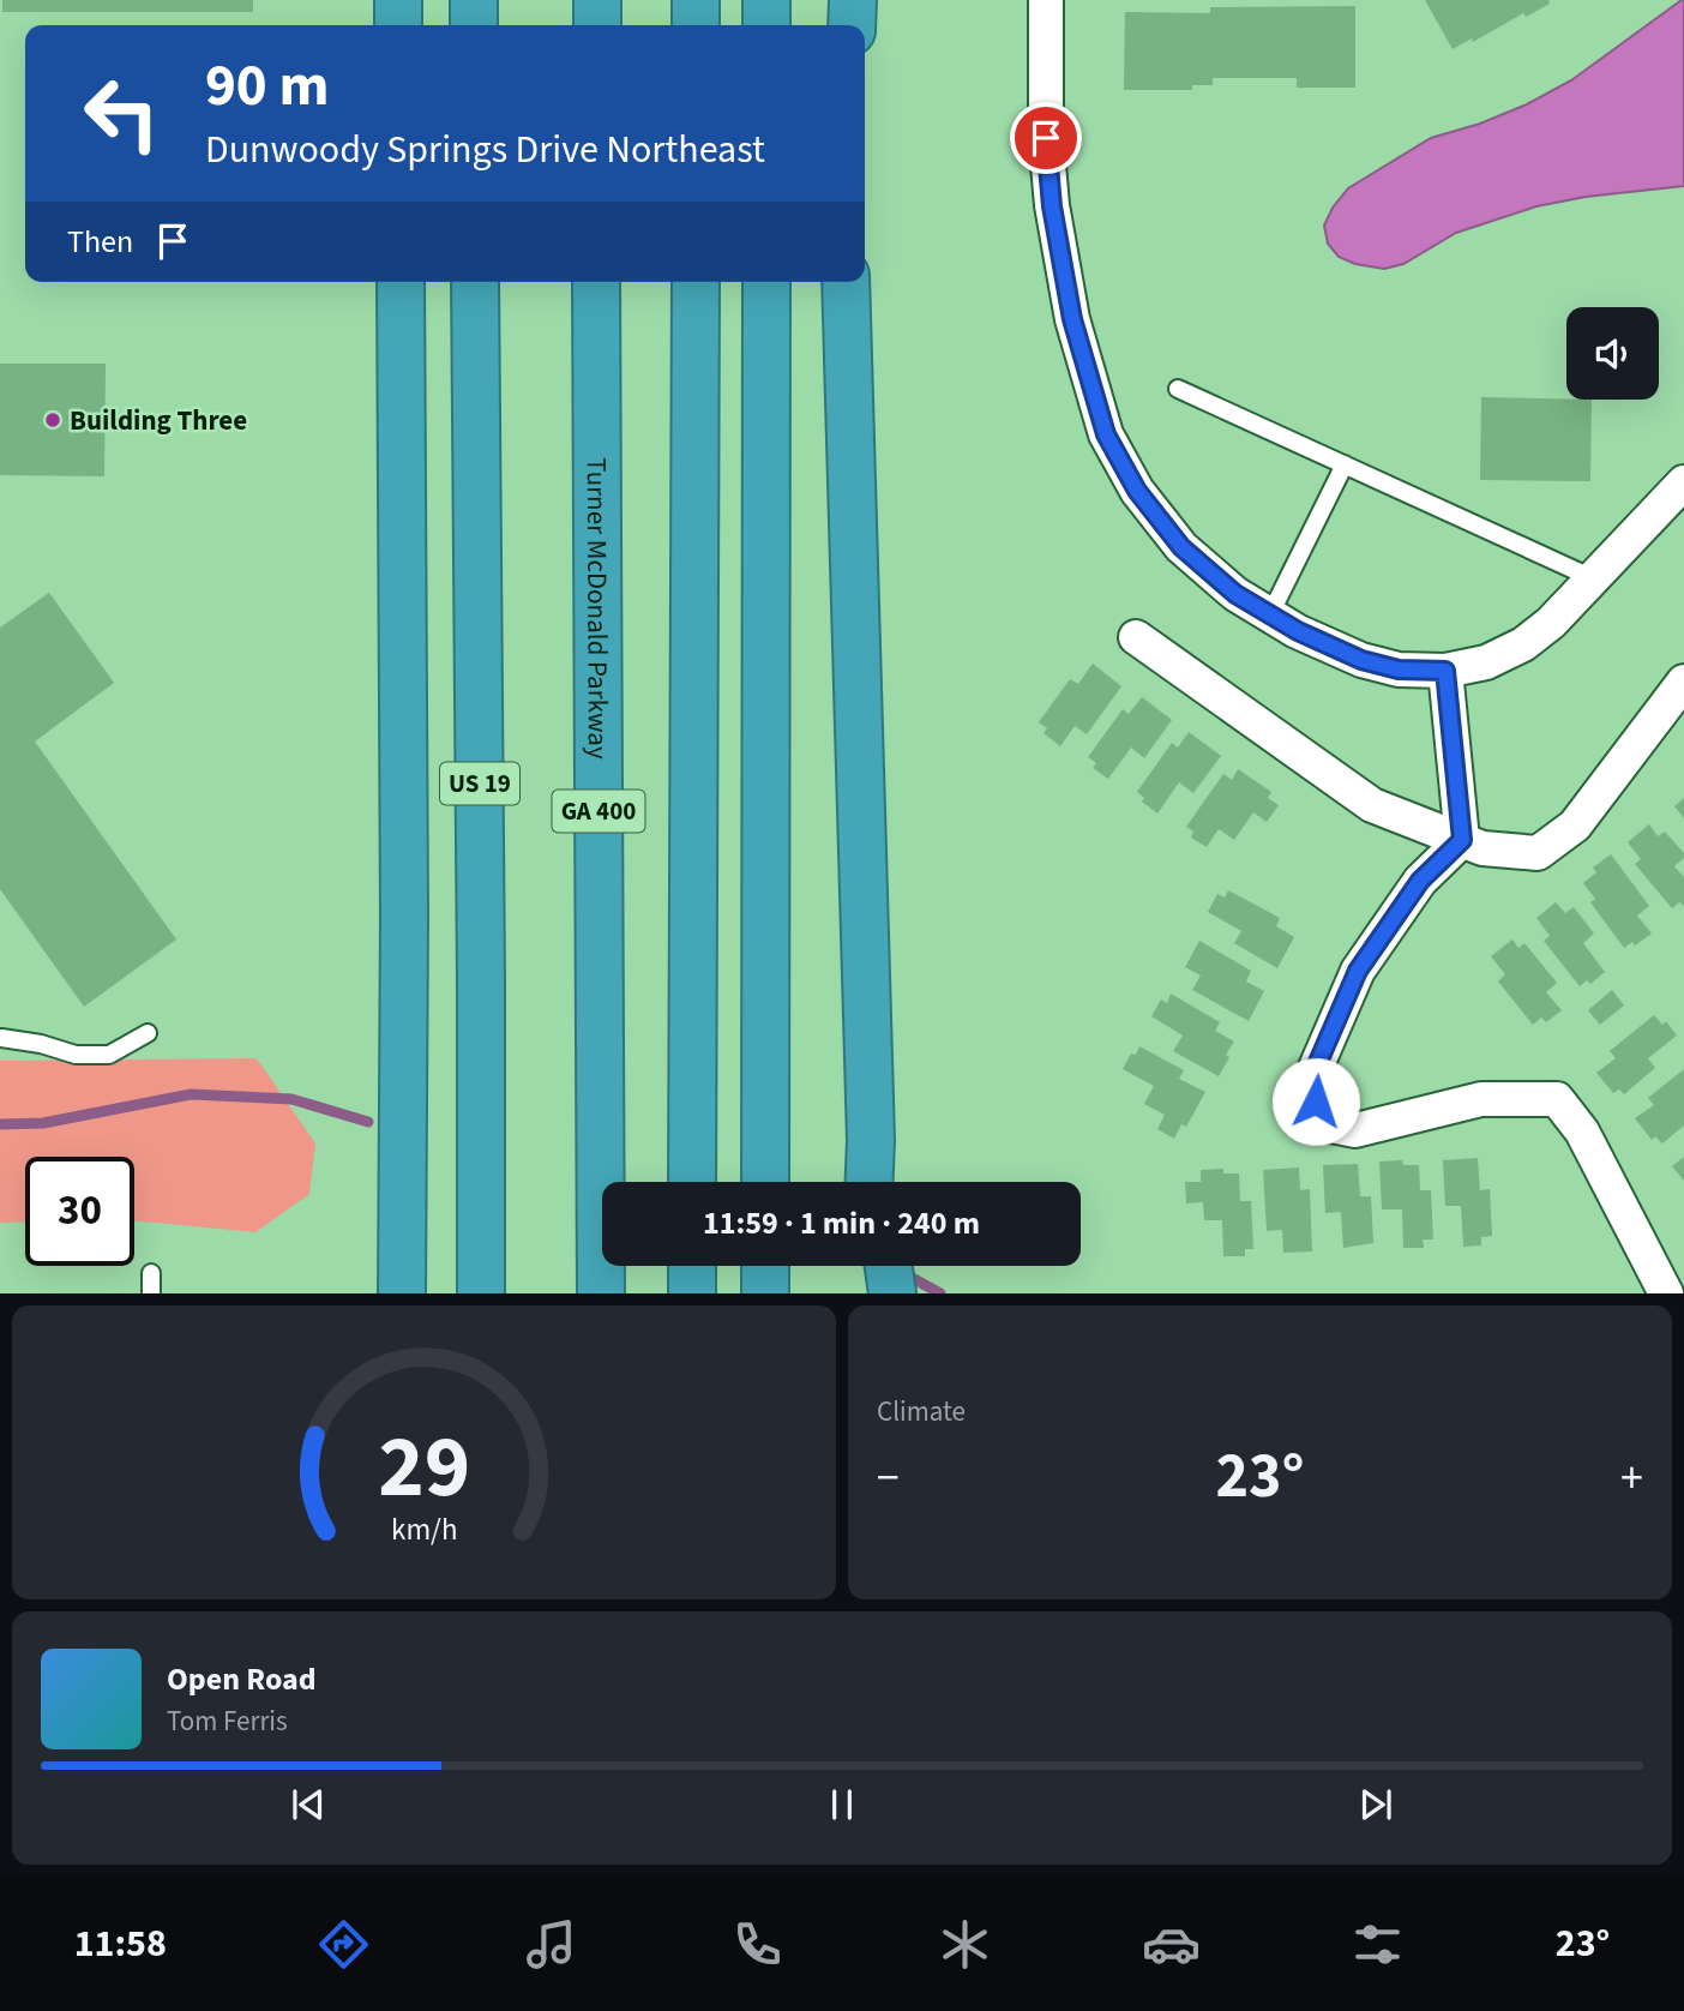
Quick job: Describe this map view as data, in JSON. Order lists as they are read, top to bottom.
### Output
{
  "streets": {
    "highway": ["Turner McDonald Parkway", "US 19", "GA 400"]
  },
  "places": ["Building Three"],
  "page": {
    "turn": ["90 m", "Dunwoody Springs Drive Northeast"],
    "then": "Then",
    "limit": "30",
    "trip": "11:59 · 1 min · 240 m",
    "tile": "Climate",
    "heat": ["−", "23°", "+"],
    "song": ["Open Road", "Tom Ferris"],
    "tabs": ["11:58", "23°"],
    "gauge": ["29", "km/h"]
  }
}
